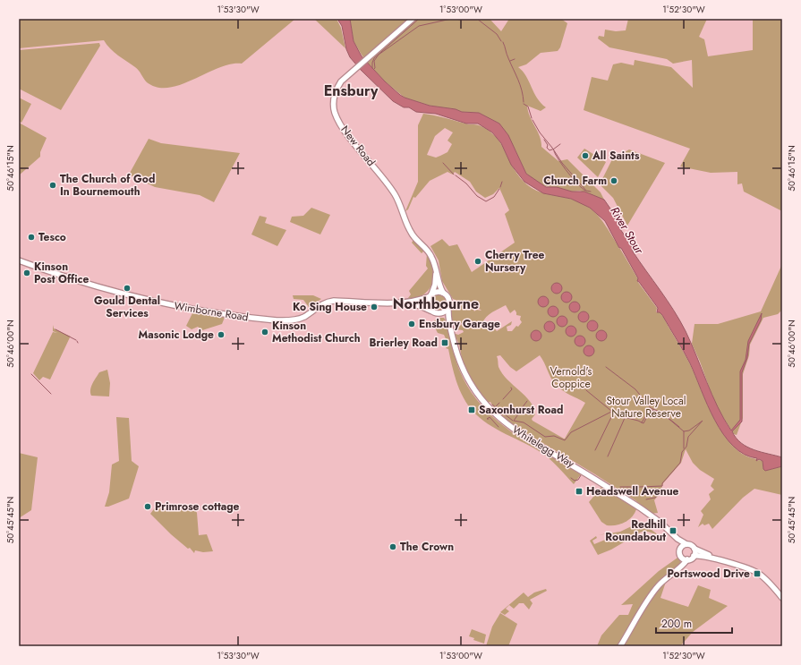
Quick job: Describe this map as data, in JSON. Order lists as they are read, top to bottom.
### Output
{
  "streets": {
    "main road": ["New Road", "Wimborne Road", "Whitelegg Way"]
  },
  "crossings": [
    ["New Road", "Wimborne Road"],
    ["New Road", "Whitelegg Way"],
    ["Wimborne Road", "Whitelegg Way"]
  ],
  "districts": ["Ensbury", "Northbourne"],
  "water": ["River Stour"],
  "parks": ["Vernold's Coppice", "Stour Valley Local Nature Reserve"],
  "places": {
    "other": [
      "All Saints",
      "Church Farm",
      "The Church of God In Bournemouth",
      "Tesco",
      "Cherry Tree Nursery",
      "Kinson Post Office",
      "Gould Dental Services",
      "Ko Sing House",
      "Ensbury Garage",
      "Kinson Methodist Church",
      "Masonic Lodge",
      "Primrose cottage",
      "The Crown"
    ],
    "transit": [
      "Brierley Road",
      "Saxonhurst Road",
      "Headswell Avenue",
      "Redhill Roundabout",
      "Portswood Drive"
    ]
  },
  "scale_bar": "200 m",
  "coordinates": [
    "1°53'30\"W",
    "1°53'00\"W",
    "1°52'30\"W",
    "50°46'15\"N",
    "50°46'00\"N",
    "50°45'45\"N"
  ]
}
